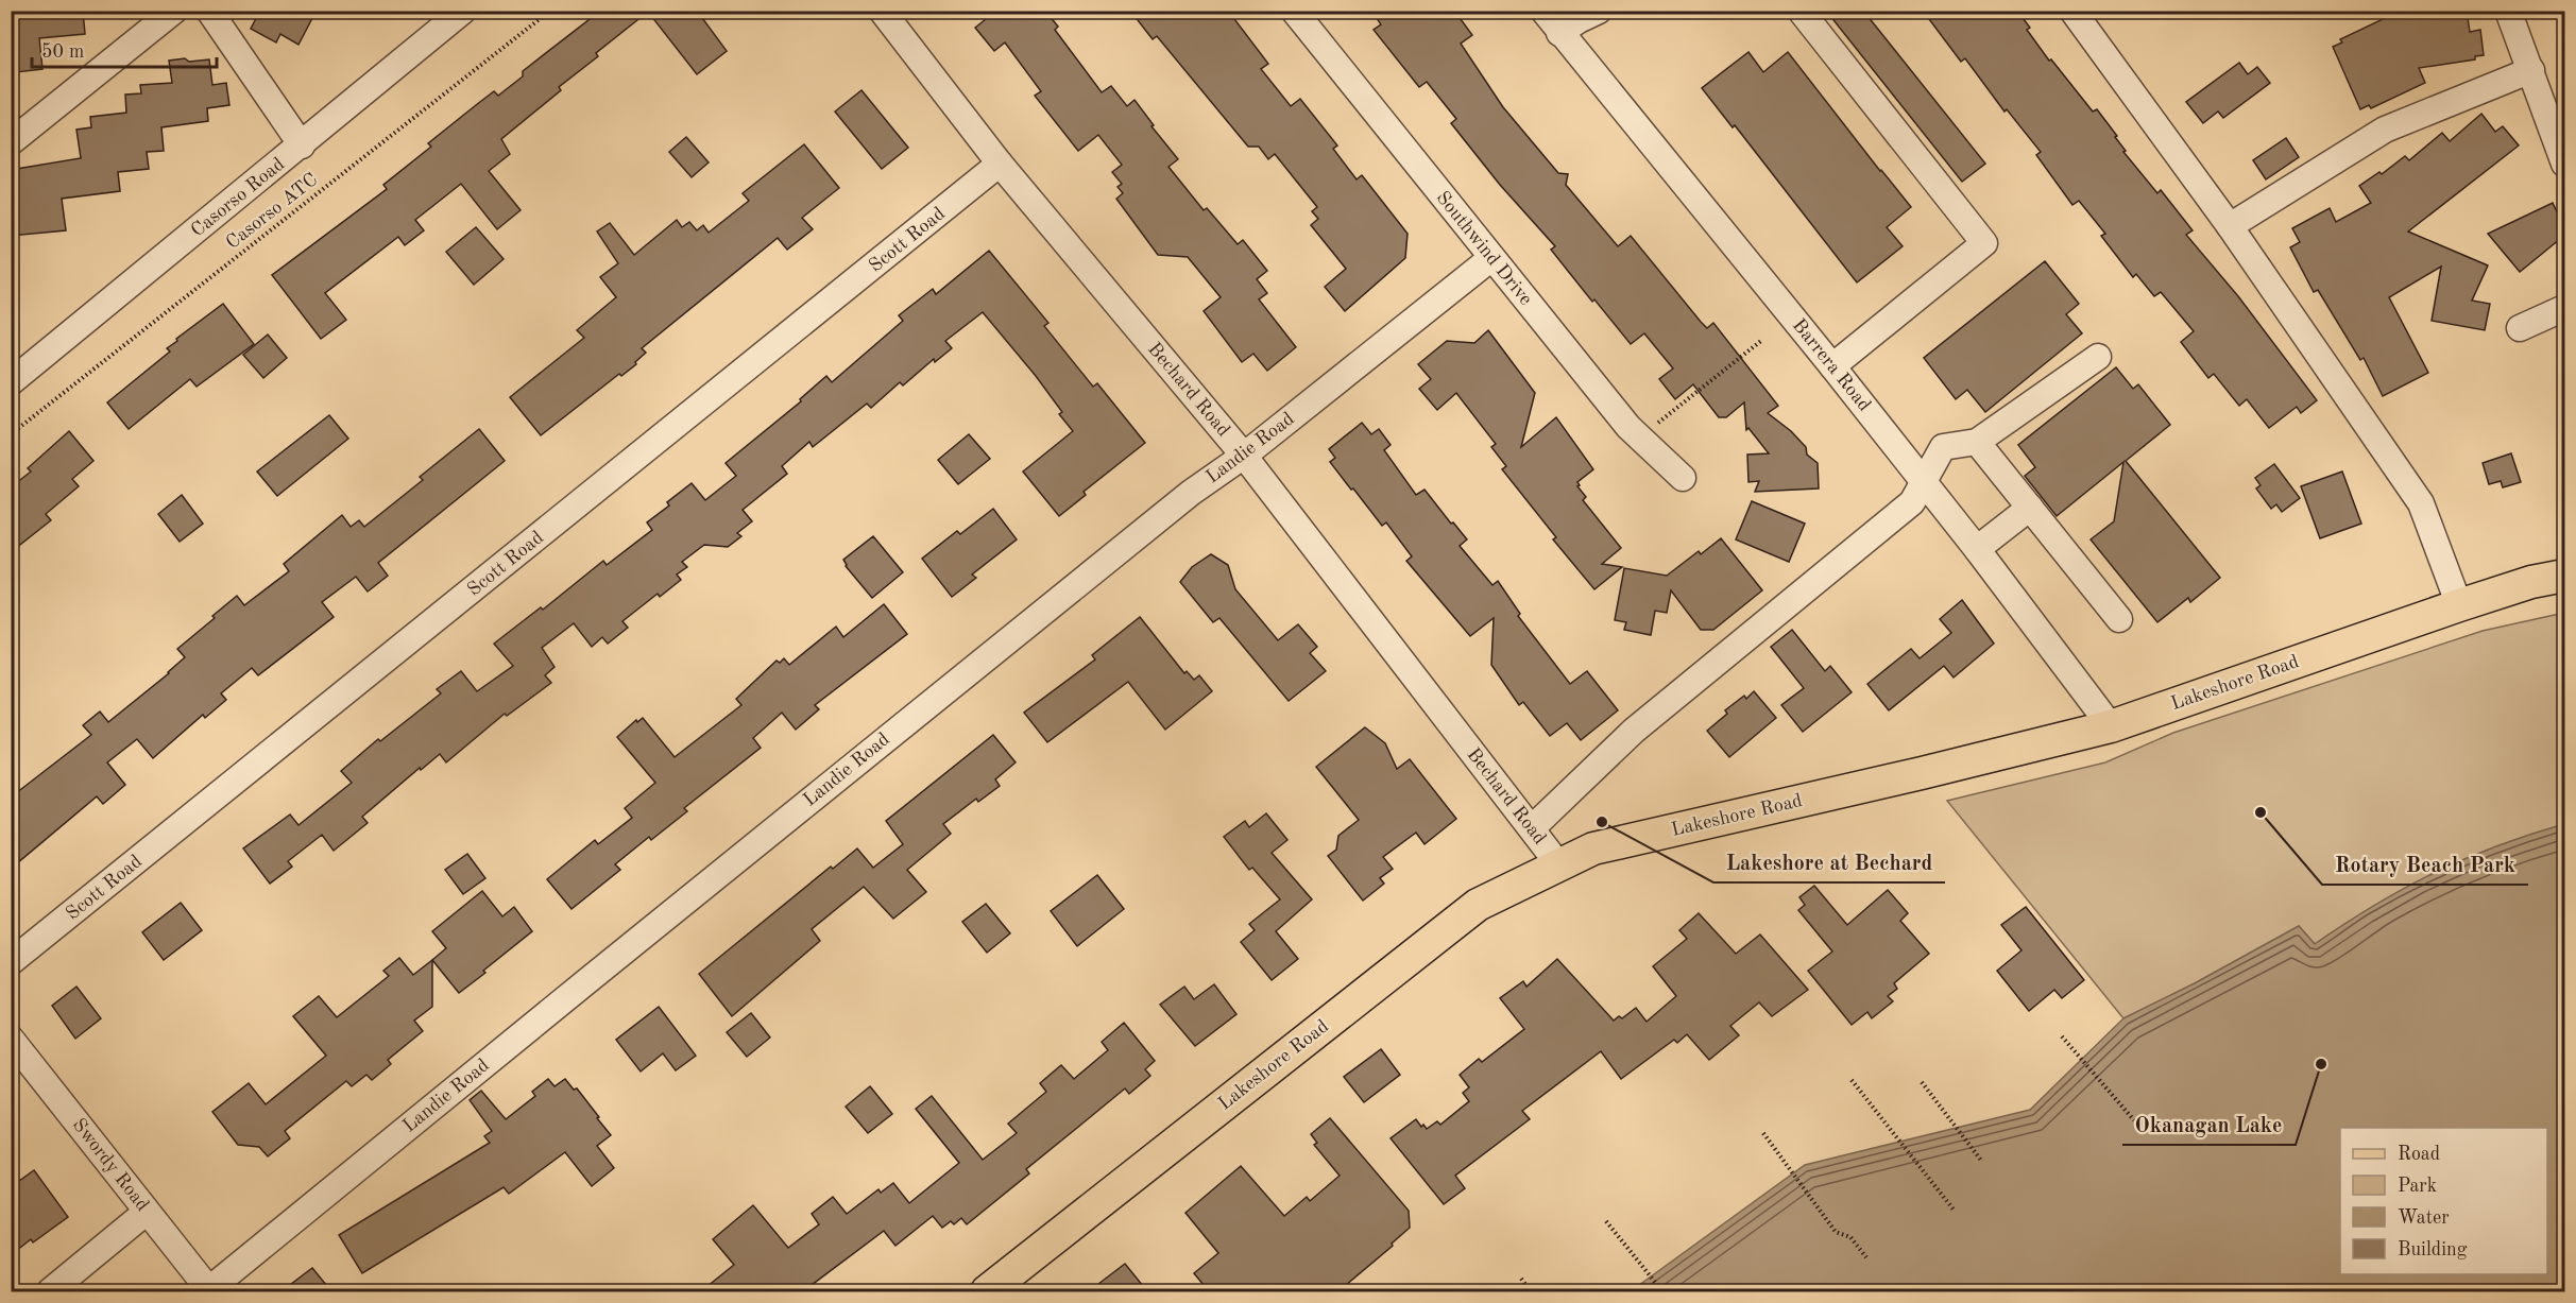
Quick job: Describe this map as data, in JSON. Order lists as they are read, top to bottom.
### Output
{
  "streets": {
    "main road": ["Lakeshore Road"],
    "street": [
      "Casorso Road",
      "Scott Road",
      "Southwind Drive",
      "Barrera Road",
      "Bechard Road",
      "Landie Road",
      "Swordy Road"
    ],
    "path": ["Casorso ATC"]
  },
  "crossings": [
    ["Scott Road", "Bechard Road"],
    ["Southwind Drive", "Landie Road"],
    ["Barrera Road", "Lakeshore Road"],
    ["Bechard Road", "Landie Road"],
    ["Bechard Road", "Lakeshore Road"],
    ["Landie Road", "Swordy Road"]
  ],
  "places": ["Rotary Beach Park", "Lakeshore at Bechard", "Okanagan Lake"],
  "legend": [
    "Road",
    "Park",
    "Water",
    "Building"
  ],
  "scale_bar": "50 m"
}
